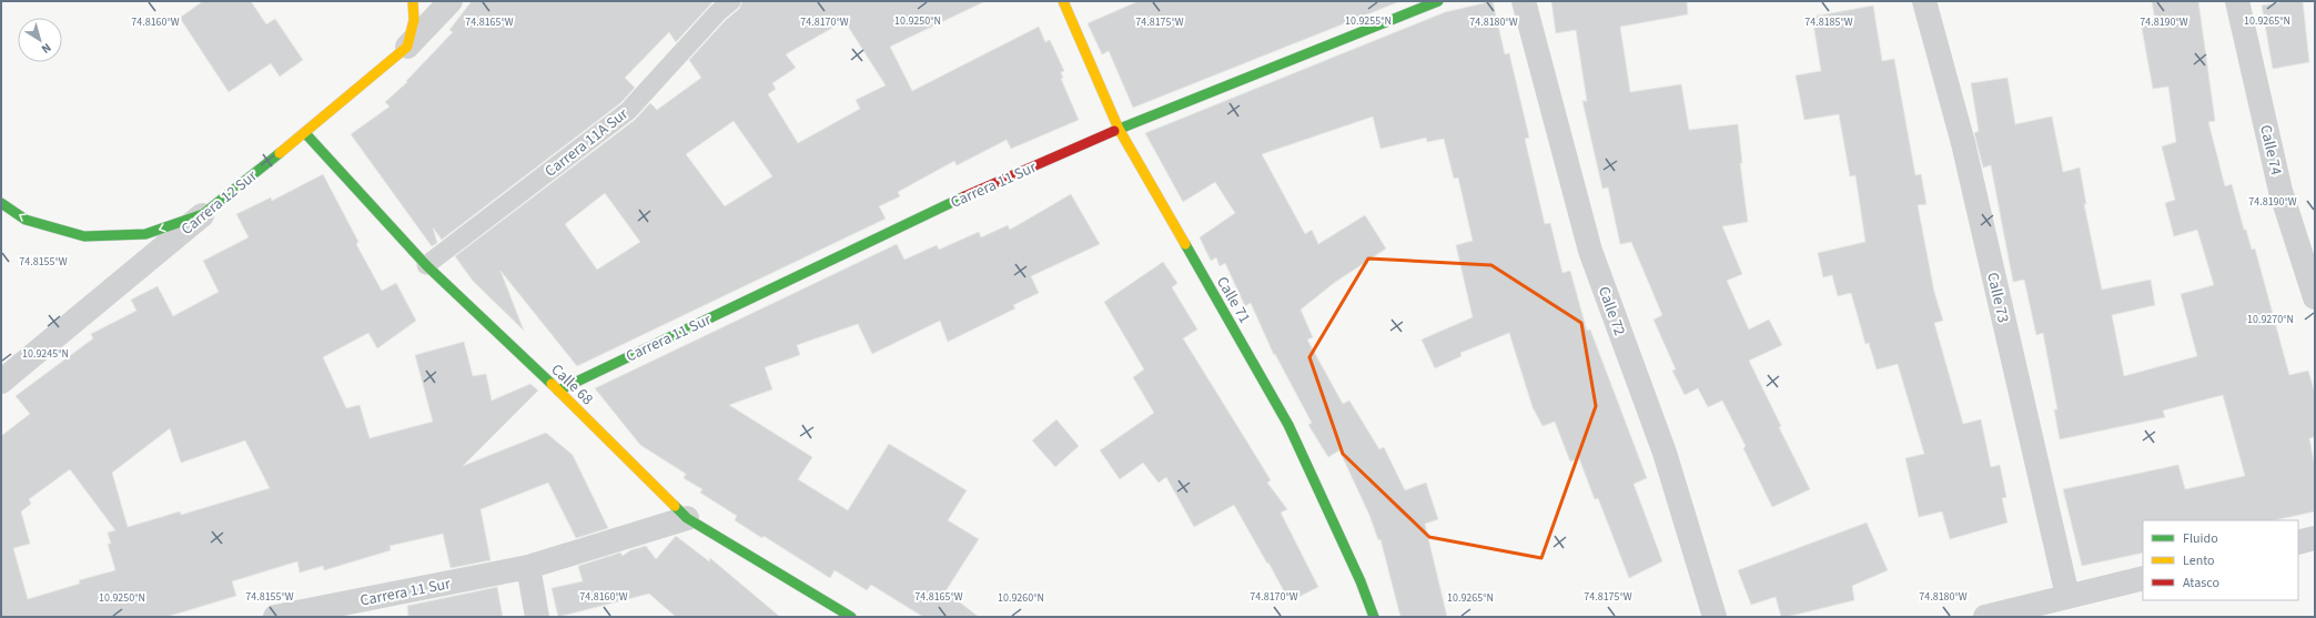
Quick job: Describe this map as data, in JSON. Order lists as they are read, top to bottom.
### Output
{
  "streets": {
    "street": [
      "Calle 74",
      "Carrera 11 Sur",
      "Carrera 12 Sur",
      "Calle 73",
      "Calle 71",
      "Calle 72",
      "Calle 68"
    ],
    "lane": ["Carrera 11A Sur"]
  },
  "crossings": [
    ["Carrera 11A Sur", "Calle 68"],
    ["Carrera 11 Sur", "Calle 71"],
    ["Carrera 11 Sur", "Calle 68"],
    ["Carrera 12 Sur", "Calle 68"]
  ],
  "legend": ["Fluido", "Lento", "Atasco"],
  "north": "bottom right",
  "coordinates": [
    "10.9250°N",
    "10.9255°N",
    "10.9265°N",
    "74.8160°W",
    "74.8165°W",
    "74.8170°W",
    "74.8175°W",
    "74.8180°W",
    "74.8185°W",
    "74.8190°W",
    "74.8155°W",
    "10.9270°N",
    "10.9245°N",
    "10.9260°N"
  ]
}
